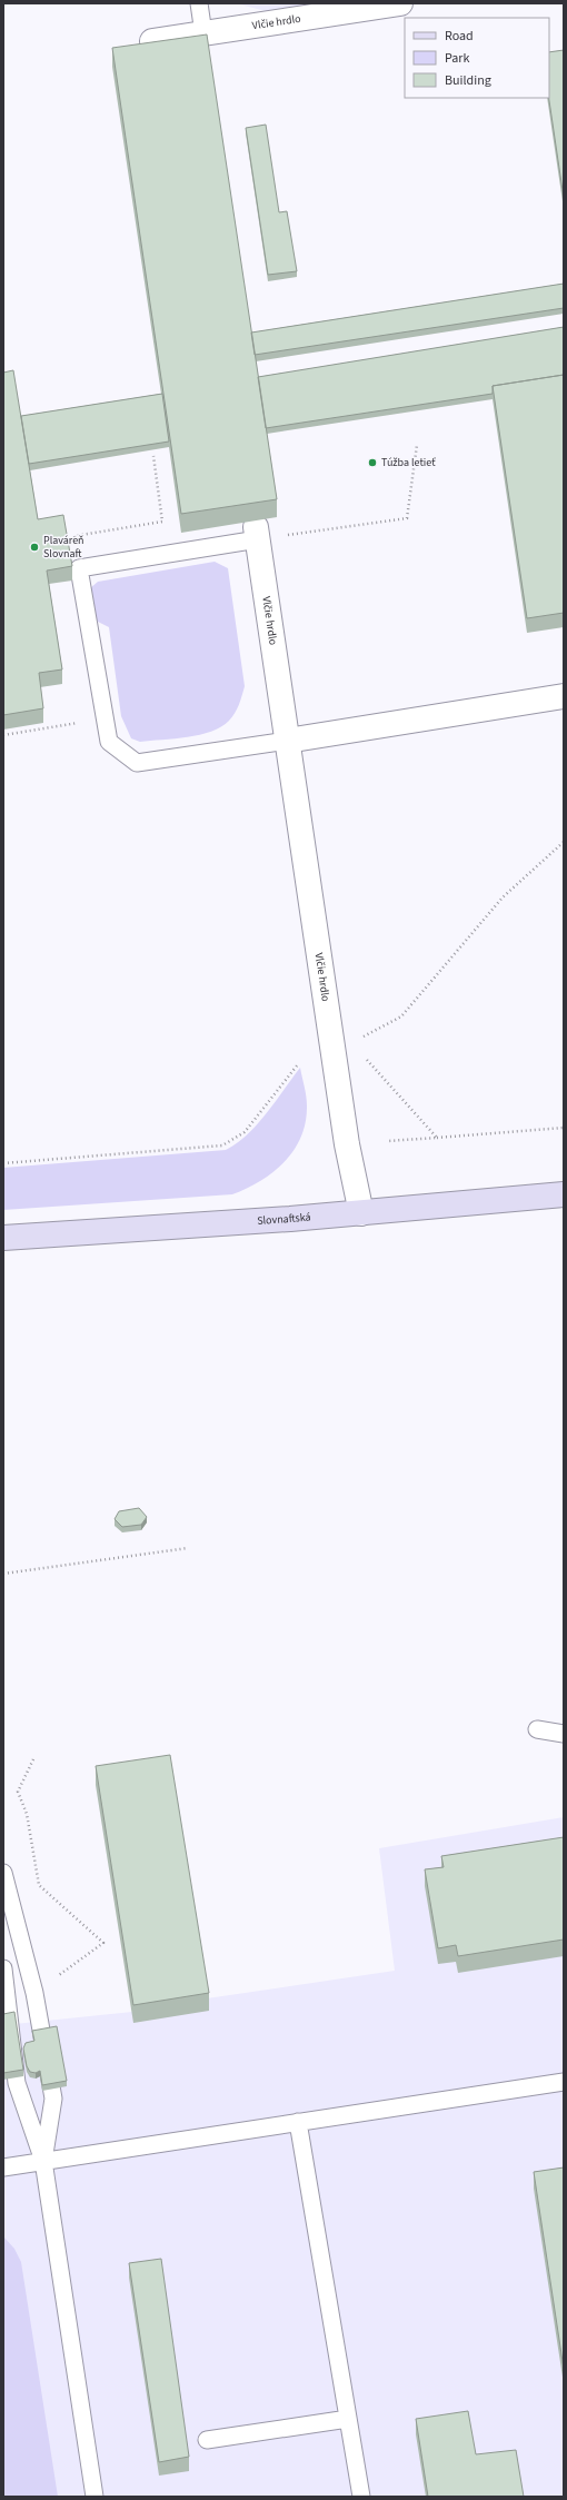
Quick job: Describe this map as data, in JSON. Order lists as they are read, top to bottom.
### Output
{
  "streets": {
    "main road": ["Slovnaftská"],
    "street": ["Vlčie hrdlo"]
  },
  "crossings": [
    ["Vlčie hrdlo", "Slovnaftská"]
  ],
  "places": ["Túžba letieť", "Plaváreň Slovnaft"],
  "legend": ["Road", "Park", "Building"]
}
